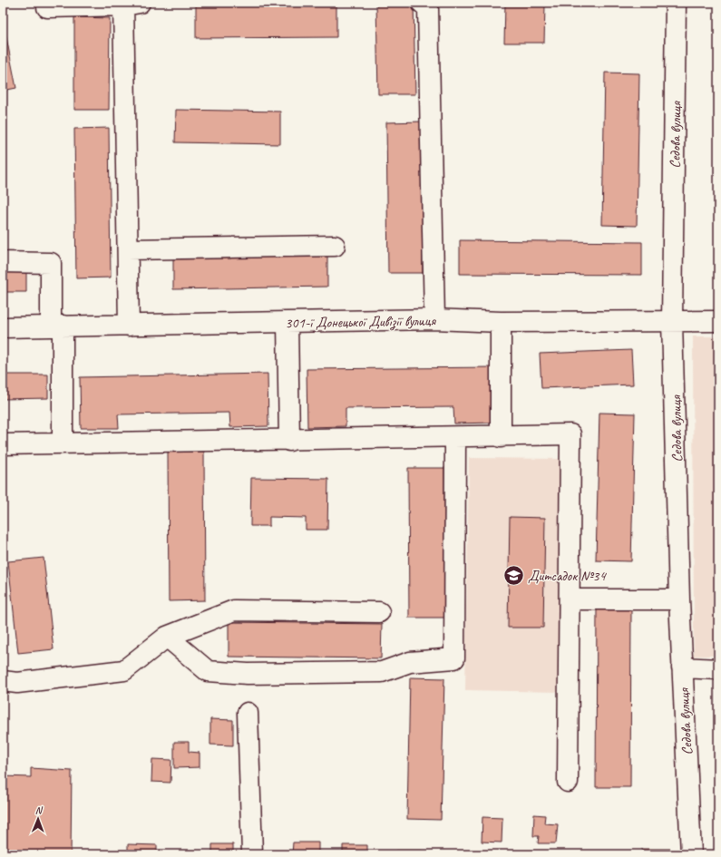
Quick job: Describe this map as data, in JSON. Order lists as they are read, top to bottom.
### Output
{
  "streets": {
    "street": ["Седова вулиця", "301-ї Донецької Дивізії вулиця"]
  },
  "crossings": [
    ["Седова вулиця", "301-ї Донецької Дивізії вулиця"]
  ],
  "places": {
    "school or university": ["Дитсадок №34"]
  },
  "north": "top"
}
